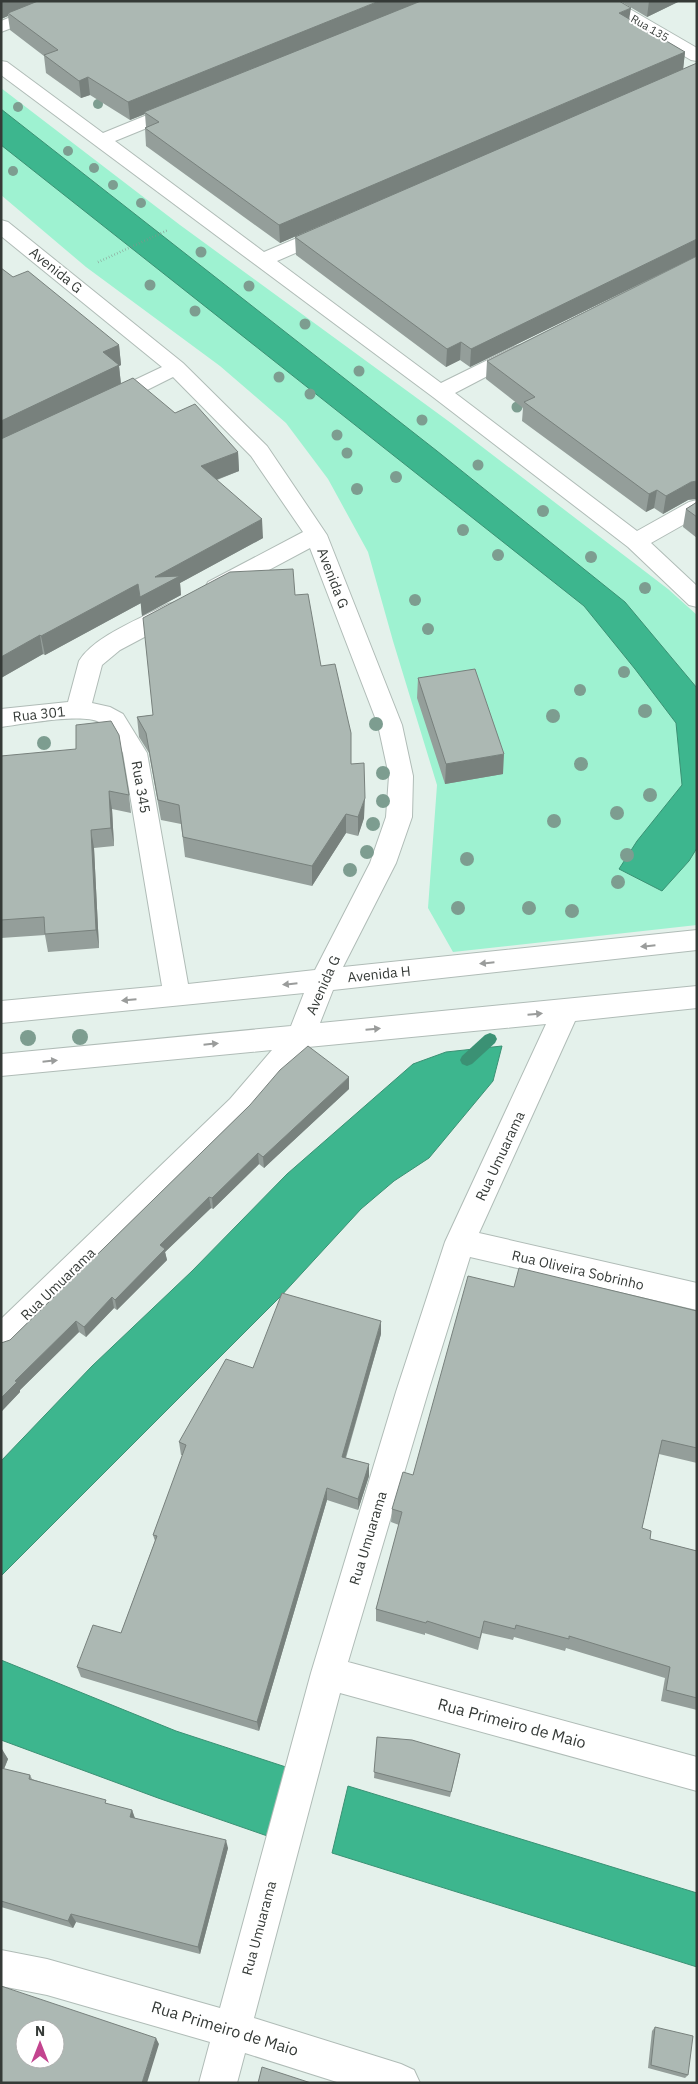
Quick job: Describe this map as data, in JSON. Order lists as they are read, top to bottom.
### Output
{
  "streets": {
    "street": [
      "Rua 135",
      "Avenida G",
      "Rua 301",
      "Rua 345",
      "Avenida H",
      "Rua Umuarama",
      "Rua Oliveira Sobrinho",
      "Rua Primeiro de Maio"
    ]
  },
  "crossings": [
    ["Avenida G", "Avenida H"],
    ["Avenida G", "Rua Umuarama"],
    ["Rua 301", "Rua 345"],
    ["Rua 345", "Avenida H"],
    ["Rua Umuarama", "Rua Oliveira Sobrinho"],
    ["Rua Umuarama", "Rua Primeiro de Maio"]
  ],
  "north": "top"
}
